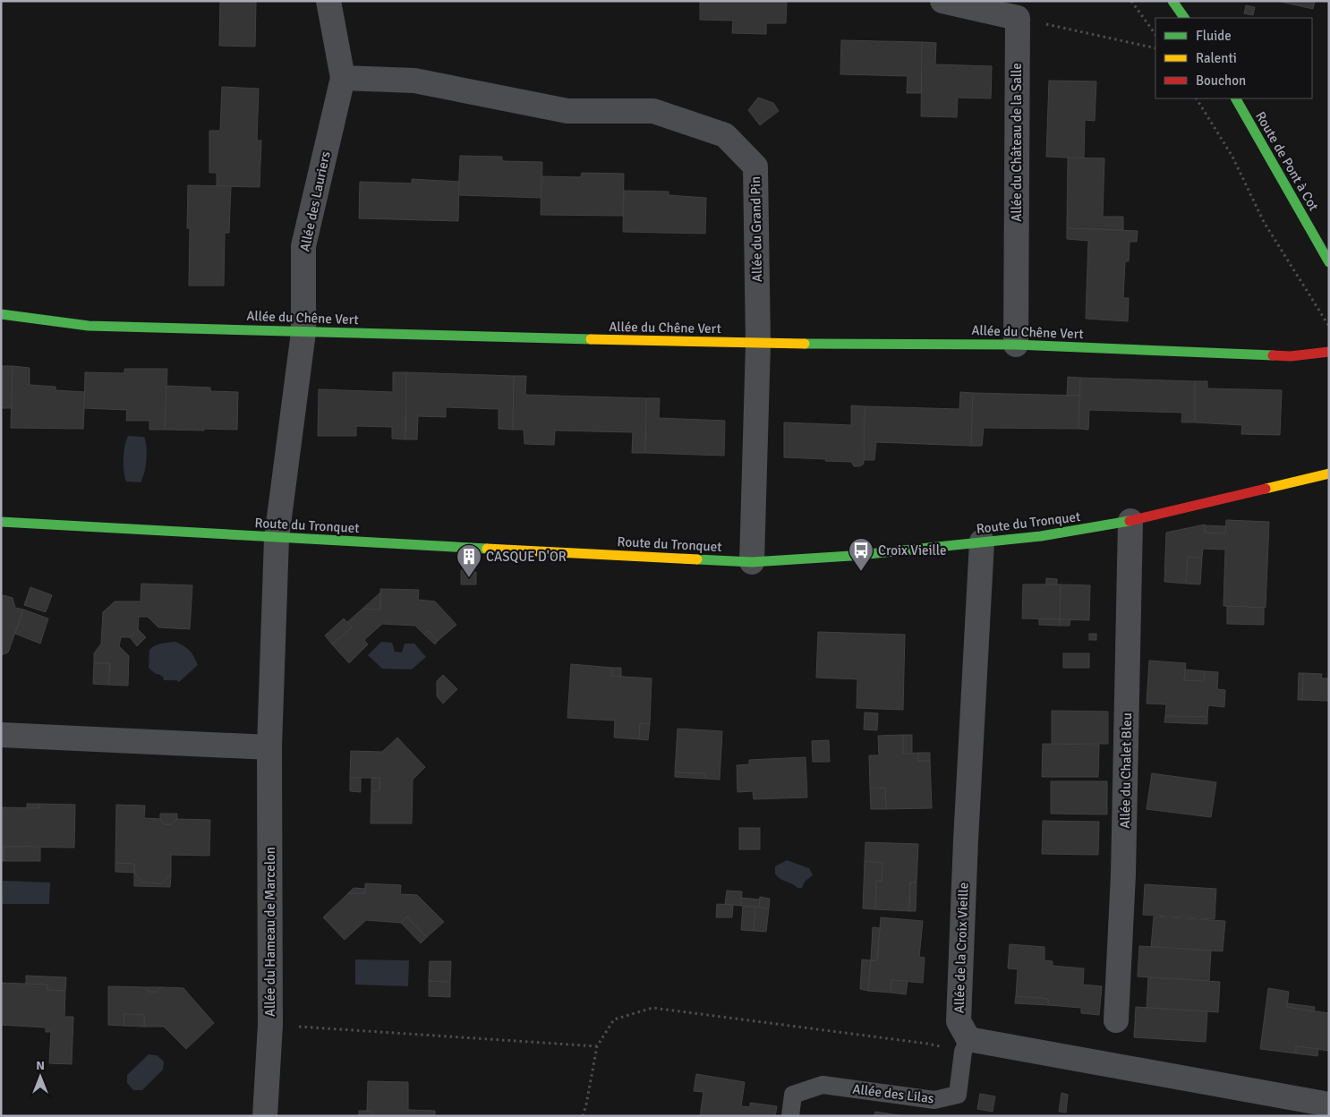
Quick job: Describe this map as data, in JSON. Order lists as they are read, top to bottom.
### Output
{
  "streets": {
    "street": [
      "Allée du Château de la Salle",
      "Route de Pont à Cot",
      "Allée des Lauriers",
      "Allée du Grand Pin",
      "Allée du Chêne Vert",
      "Route du Tronquet",
      "Allée du Chalet Bleu",
      "Allée du Hameau de Marcelon",
      "Allée de la Croix Vieille"
    ],
    "lane": ["Allée des Lilas"]
  },
  "crossings": [
    ["Allée du Château de la Salle", "Allée du Chêne Vert"],
    ["Allée des Lauriers", "Allée du Grand Pin"],
    ["Allée des Lauriers", "Allée du Chêne Vert"],
    ["Allée des Lauriers", "Route du Tronquet"],
    ["Allée des Lauriers", "Allée du Hameau de Marcelon"],
    ["Allée du Grand Pin", "Allée du Chêne Vert"],
    ["Allée du Grand Pin", "Route du Tronquet"],
    ["Route du Tronquet", "Allée du Chalet Bleu"],
    ["Route du Tronquet", "Allée du Hameau de Marcelon"],
    ["Route du Tronquet", "Allée de la Croix Vieille"],
    ["Allée de la Croix Vieille", "Allée des Lilas"]
  ],
  "places": {
    "bus stop": ["Croix Vieille"],
    "building": ["CASQUE D'OR"]
  },
  "legend": ["Fluide", "Ralenti", "Bouchon"],
  "north": "top"
}
